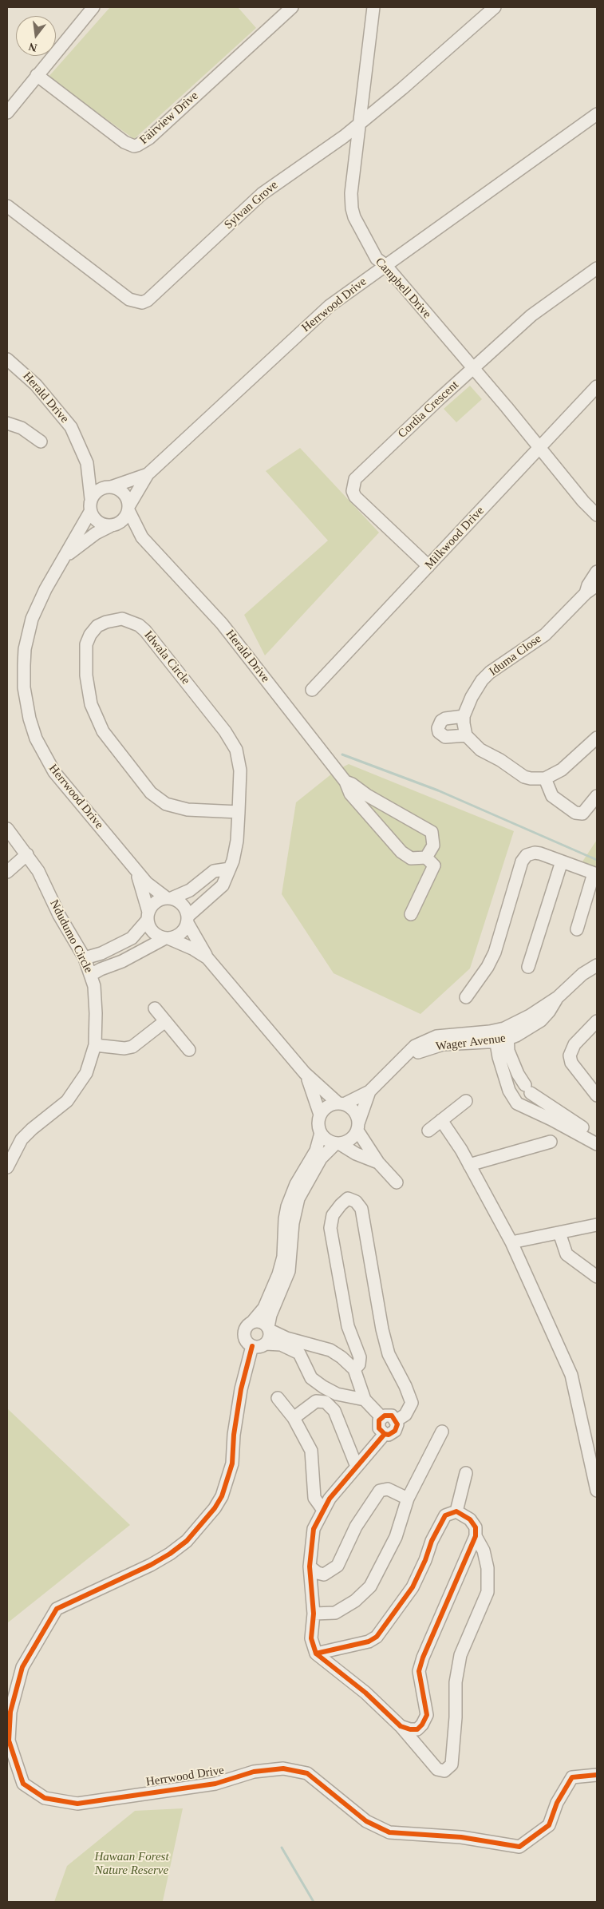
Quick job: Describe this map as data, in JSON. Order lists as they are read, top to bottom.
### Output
{
  "streets": {
    "street": [
      "Fairview Drive",
      "Sylvan Grove",
      "Campbell Drive",
      "Herrwood Drive",
      "Herald Drive",
      "Cordia Crescent",
      "Milkwood Drive",
      "Iduma Close",
      "Idwala Circle",
      "Ndudumo Circle",
      "Wager Avenue"
    ]
  },
  "crossings": [
    ["Sylvan Grove", "Campbell Drive"],
    ["Campbell Drive", "Herrwood Drive"],
    ["Campbell Drive", "Cordia Crescent"],
    ["Campbell Drive", "Milkwood Drive"],
    ["Herrwood Drive", "Herald Drive"],
    ["Herrwood Drive", "Idwala Circle"],
    ["Cordia Crescent", "Milkwood Drive"]
  ],
  "parks": ["Hawaan Forest Nature Reserve"],
  "north": "bottom"
}
